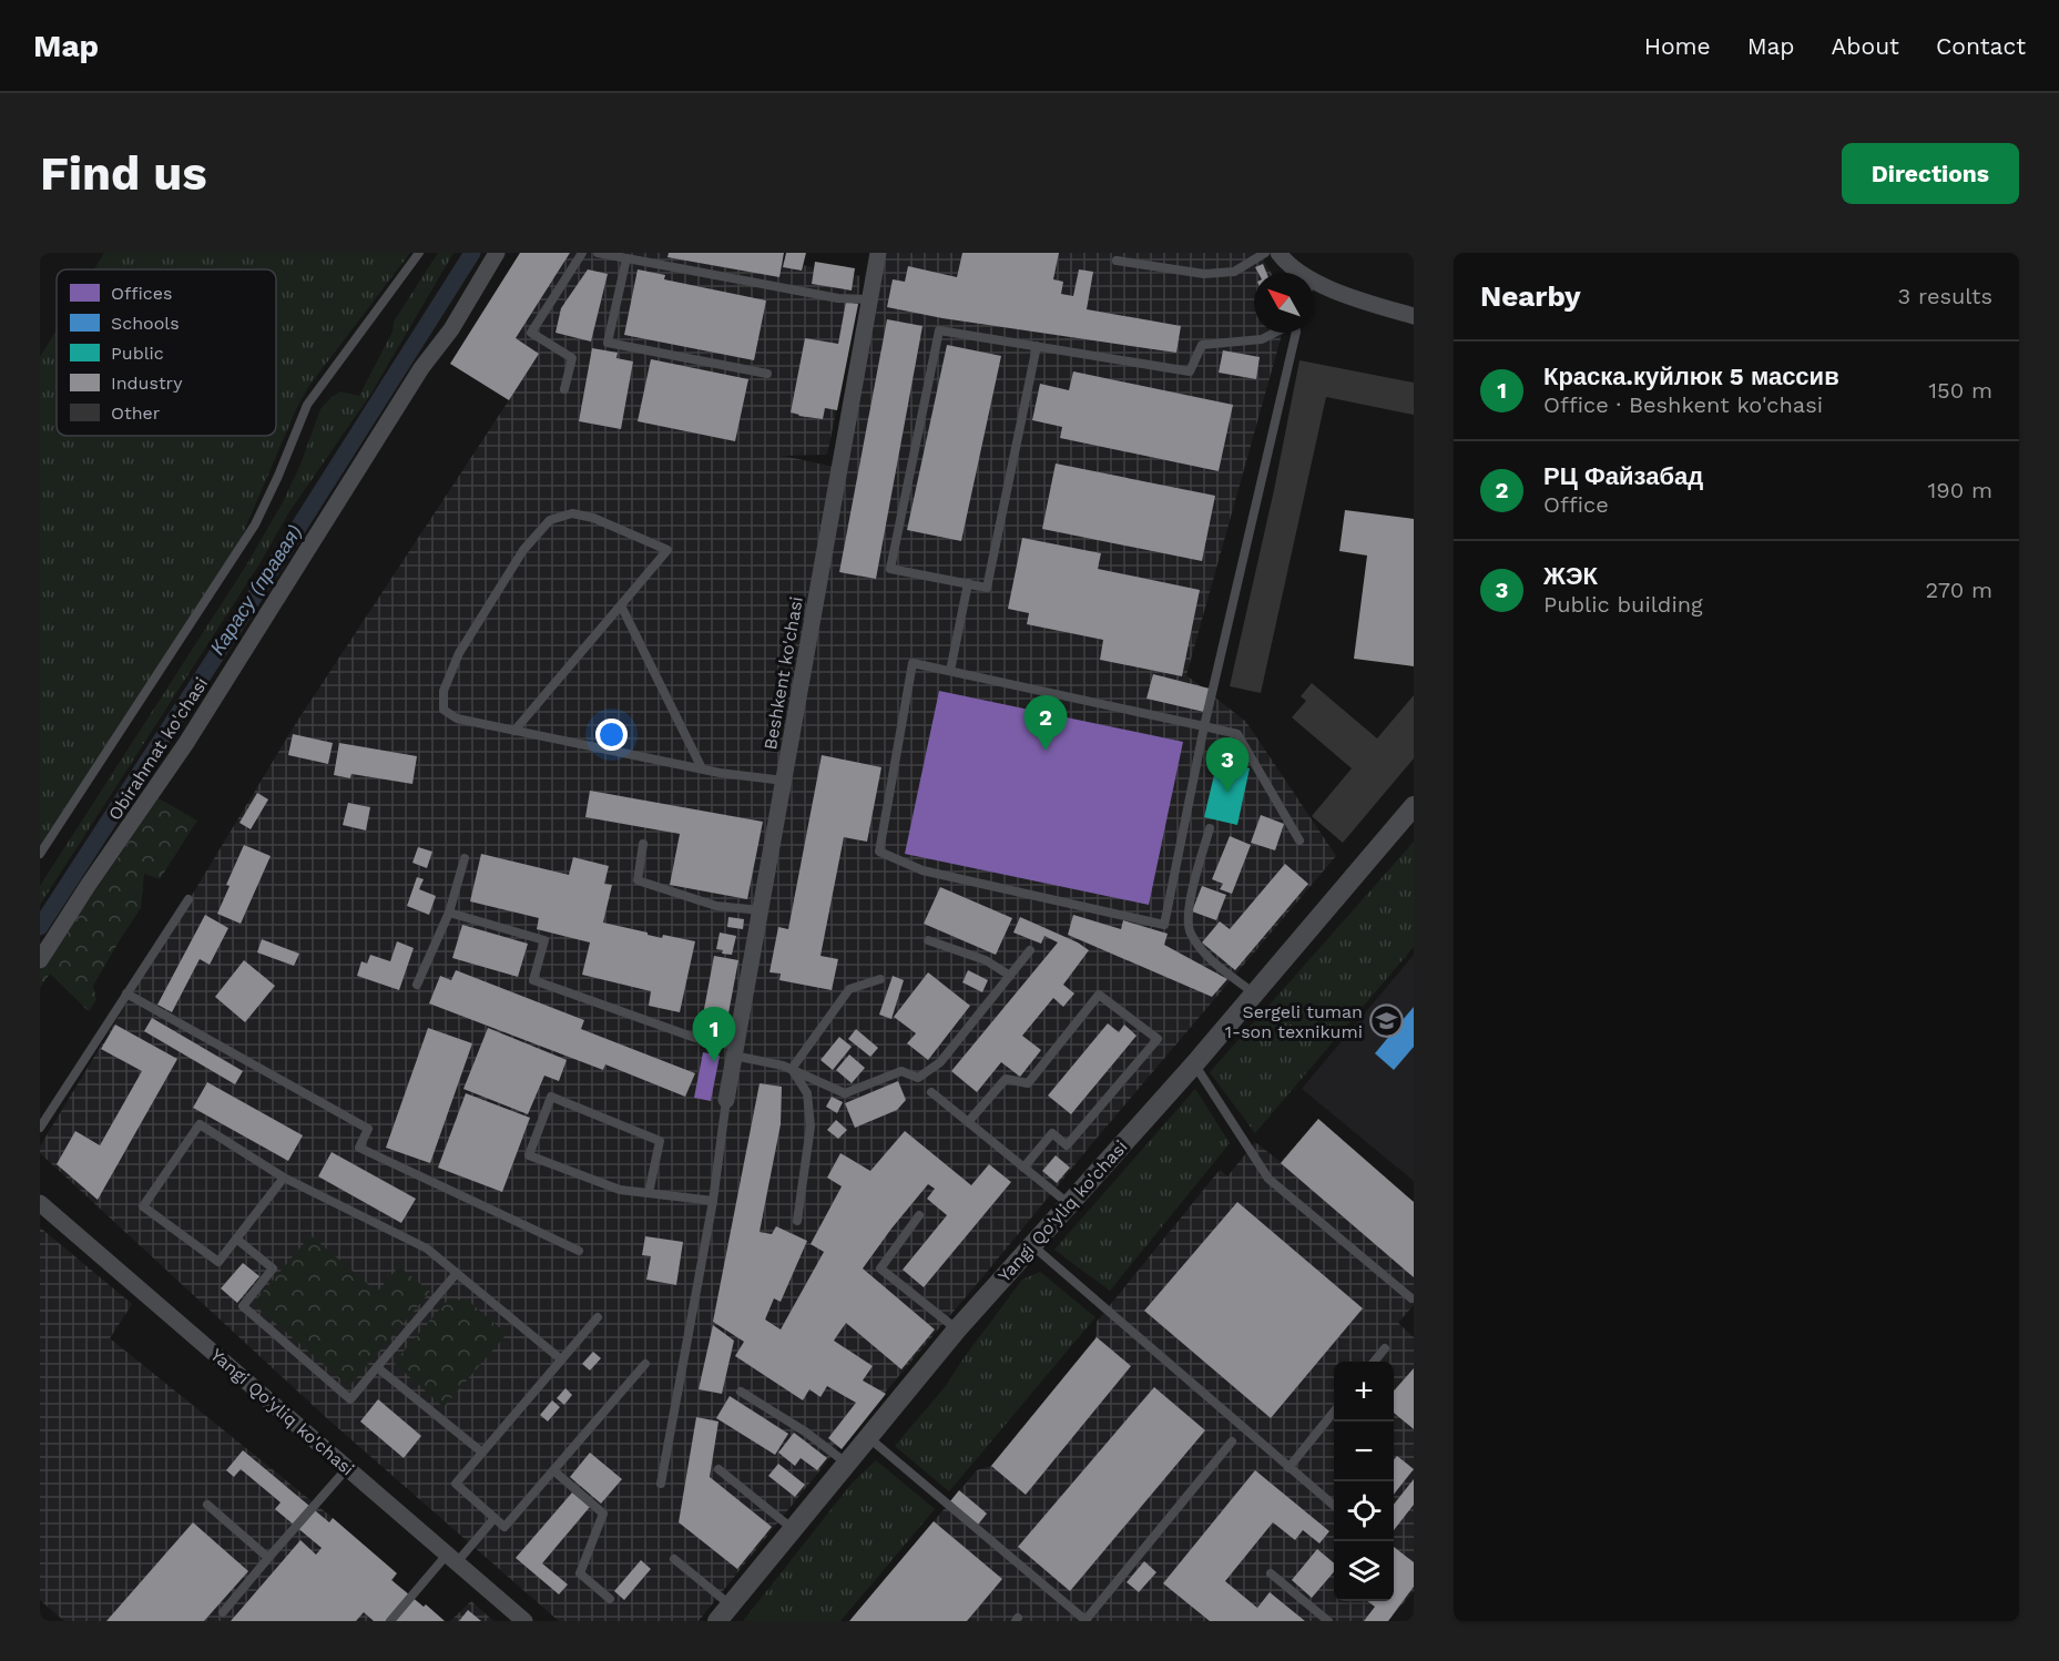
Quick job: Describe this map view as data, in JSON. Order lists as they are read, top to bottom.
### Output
{
  "streets": {
    "street": ["Beshkent ko'chasi", "Obirahmat ko'chasi", "Yangi Qo'yliq ko'chasi"]
  },
  "water": ["Карасу (правая)"],
  "places": {
    "school or university": ["Sergeli tuman 1-son texnikumi"]
  },
  "legend": [
    "Offices",
    "Schools",
    "Public",
    "Industry",
    "Other"
  ],
  "north": "top left",
  "page": {
    "header": "Map",
    "nav": [
      "Home",
      "Map",
      "About",
      "Contact"
    ],
    "buttons": "Directions",
    "title": "Find us",
    "heading": ["Nearby", "3 results"],
    "list": [
      {
        "mark": "1",
        "name": "Краска.куйлюк 5 массив",
        "note": "Office · Beshkent ko'chasi",
        "value": "150 m"
      },
      {
        "mark": "2",
        "name": "РЦ Файзабад",
        "note": "Office",
        "value": "190 m"
      },
      {
        "mark": "3",
        "name": "ЖЭК",
        "note": "Public building",
        "value": "270 m"
      }
    ],
    "pins": ["2", "3", "1"],
    "map_buttons": ["+", "−"]
  }
}
